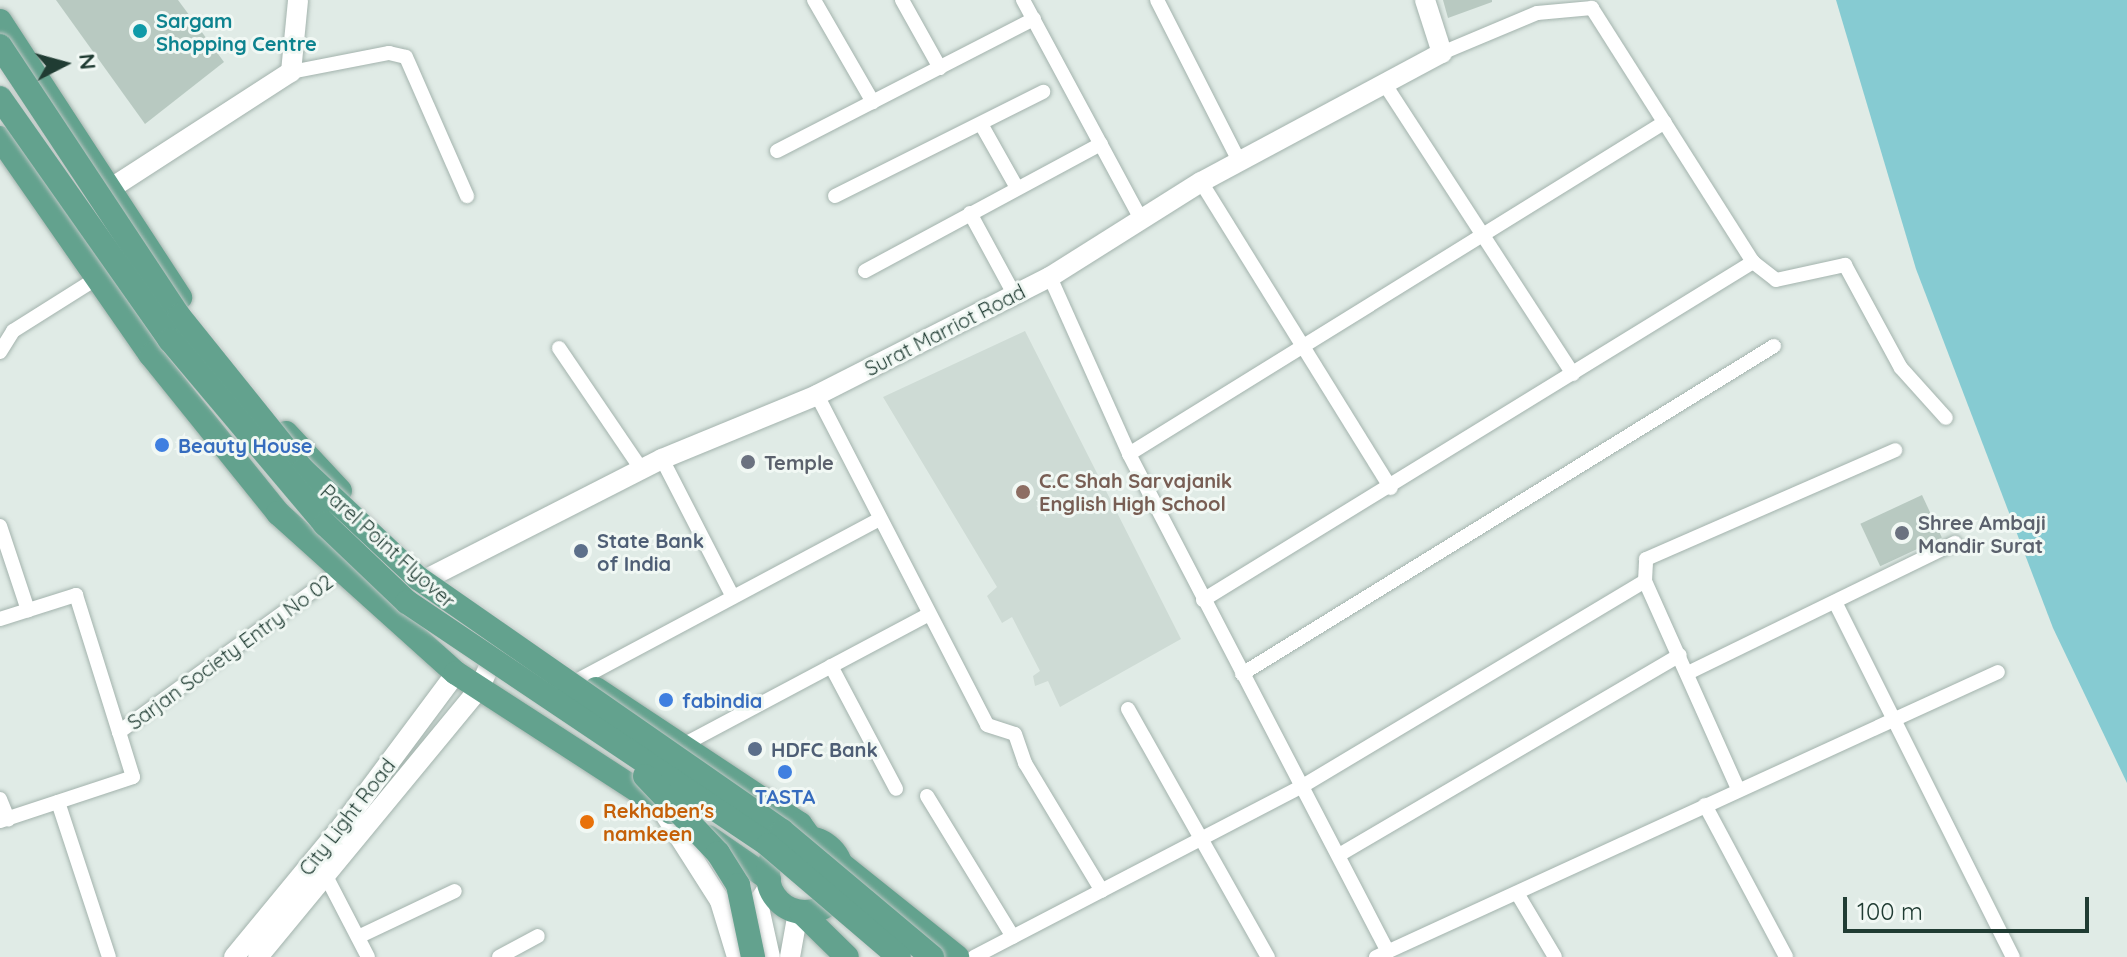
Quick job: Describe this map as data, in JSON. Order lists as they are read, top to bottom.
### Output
{
  "streets": {
    "main road": ["Parel Point Flyover"],
    "street": ["Surat Marriot Road", "Sarjan Society Entry No 02", "City Light Road"]
  },
  "places": [
    "Sargam Shopping Centre",
    "Beauty House",
    "Temple",
    "C.C Shah Sarvajanik English High School",
    "Shree Ambaji Mandir Surat",
    "State Bank of India",
    "fabindia",
    "HDFC Bank",
    "TASTA",
    "Rekhaben's namkeen"
  ],
  "scale_bar": "100 m",
  "north": "right"
}
